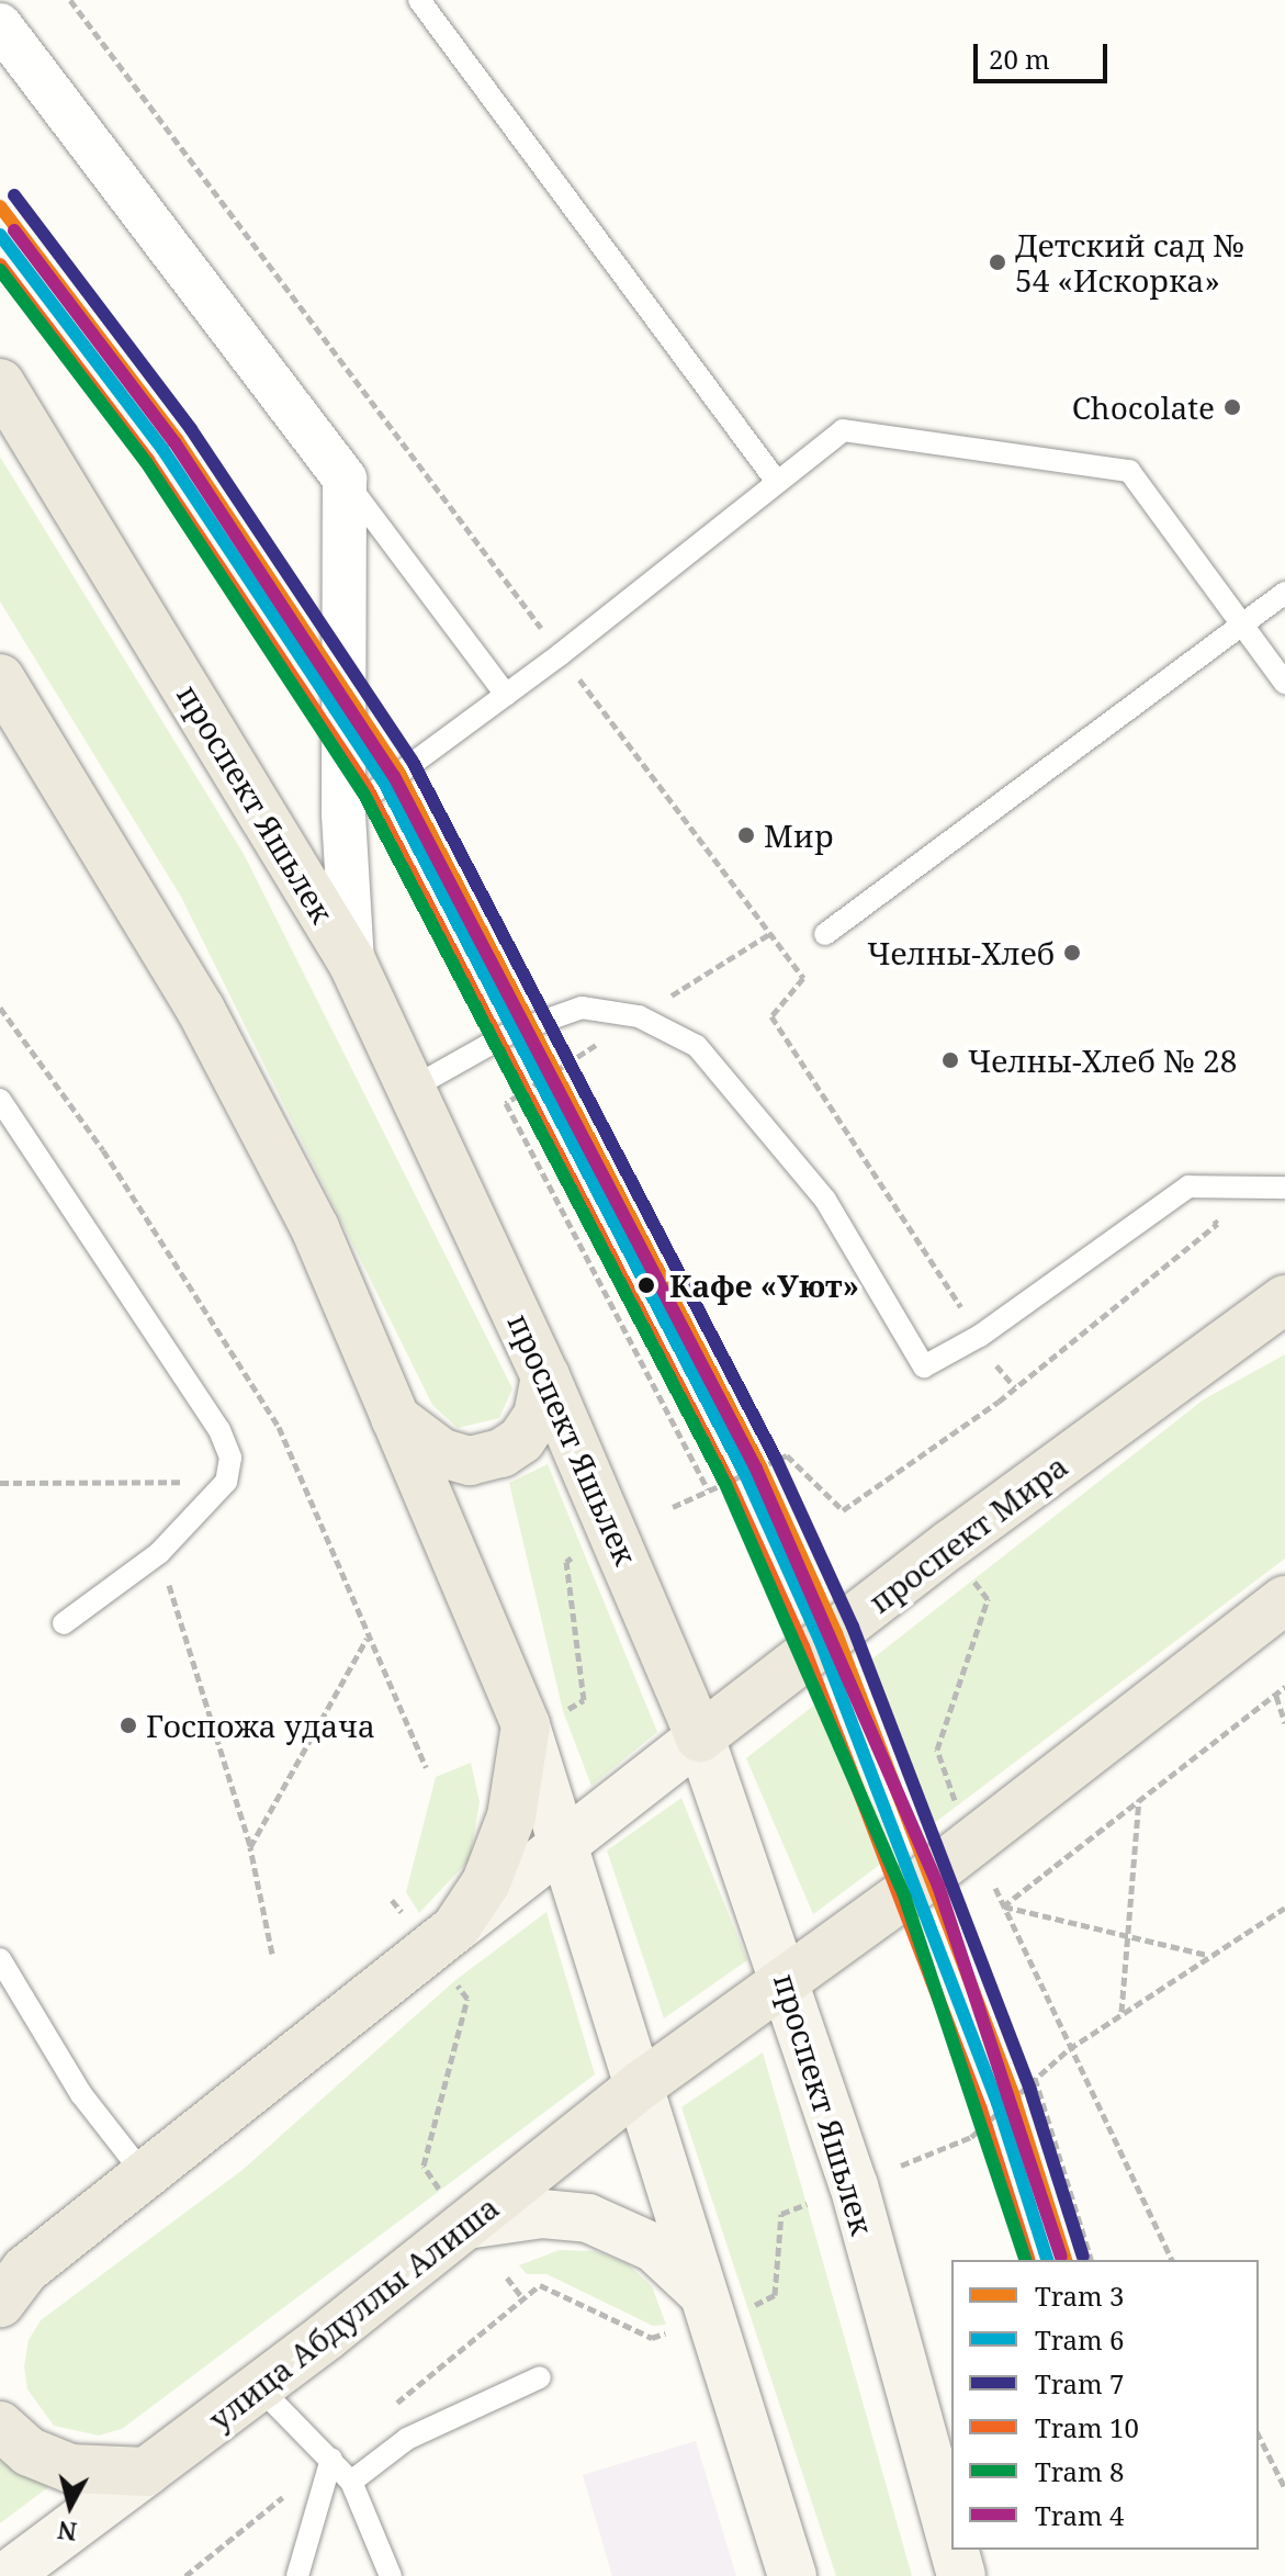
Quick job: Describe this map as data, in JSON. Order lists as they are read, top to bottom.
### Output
{
  "streets": {
    "main road": ["проспект Яшьлек", "проспект Мира", "улица Абдуллы Алиша"]
  },
  "crossings": [
    ["проспект Яшьлек", "проспект Мира"],
    ["проспект Яшьлек", "улица Абдуллы Алиша"]
  ],
  "places": [
    "Детский сад № 54 «Искорка»",
    "Chocolate",
    "Мир",
    "Челны-Хлеб",
    "Челны-Хлеб № 28",
    "Кафе «Уют»",
    "Госпожа удача"
  ],
  "lines": [
    "tram line 7",
    "tram line 3",
    "tram line 4",
    "tram line 6",
    "tram line 10",
    "tram line 8"
  ],
  "legend": [
    "Tram 3",
    "Tram 6",
    "Tram 7",
    "Tram 10",
    "Tram 8",
    "Tram 4"
  ],
  "scale_bar": "20 m",
  "north": "bottom"
}
